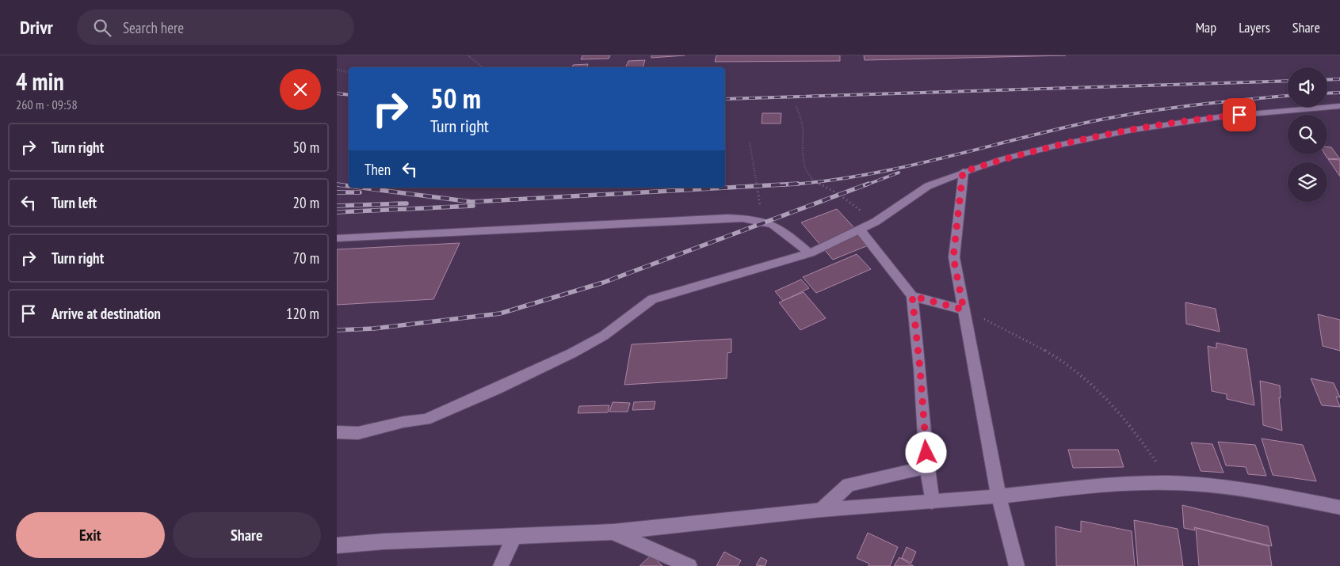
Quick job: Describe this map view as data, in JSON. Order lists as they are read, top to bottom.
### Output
{
  "page": {
    "header": "Drivr",
    "search": "Search here",
    "nav": ["Map", "Layers", "Share"],
    "heading": ["4 min", "260 m · 09:58"],
    "turn": ["50 m", "Turn right"],
    "list": [
      {
        "name": "Turn right",
        "value": "50 m"
      },
      {
        "name": "Turn left",
        "value": "20 m"
      },
      {
        "name": "Turn right",
        "value": "70 m"
      },
      {
        "name": "Arrive at destination",
        "value": "120 m"
      }
    ],
    "then": "Then",
    "buttons": ["Exit", "Share"]
  }
}
